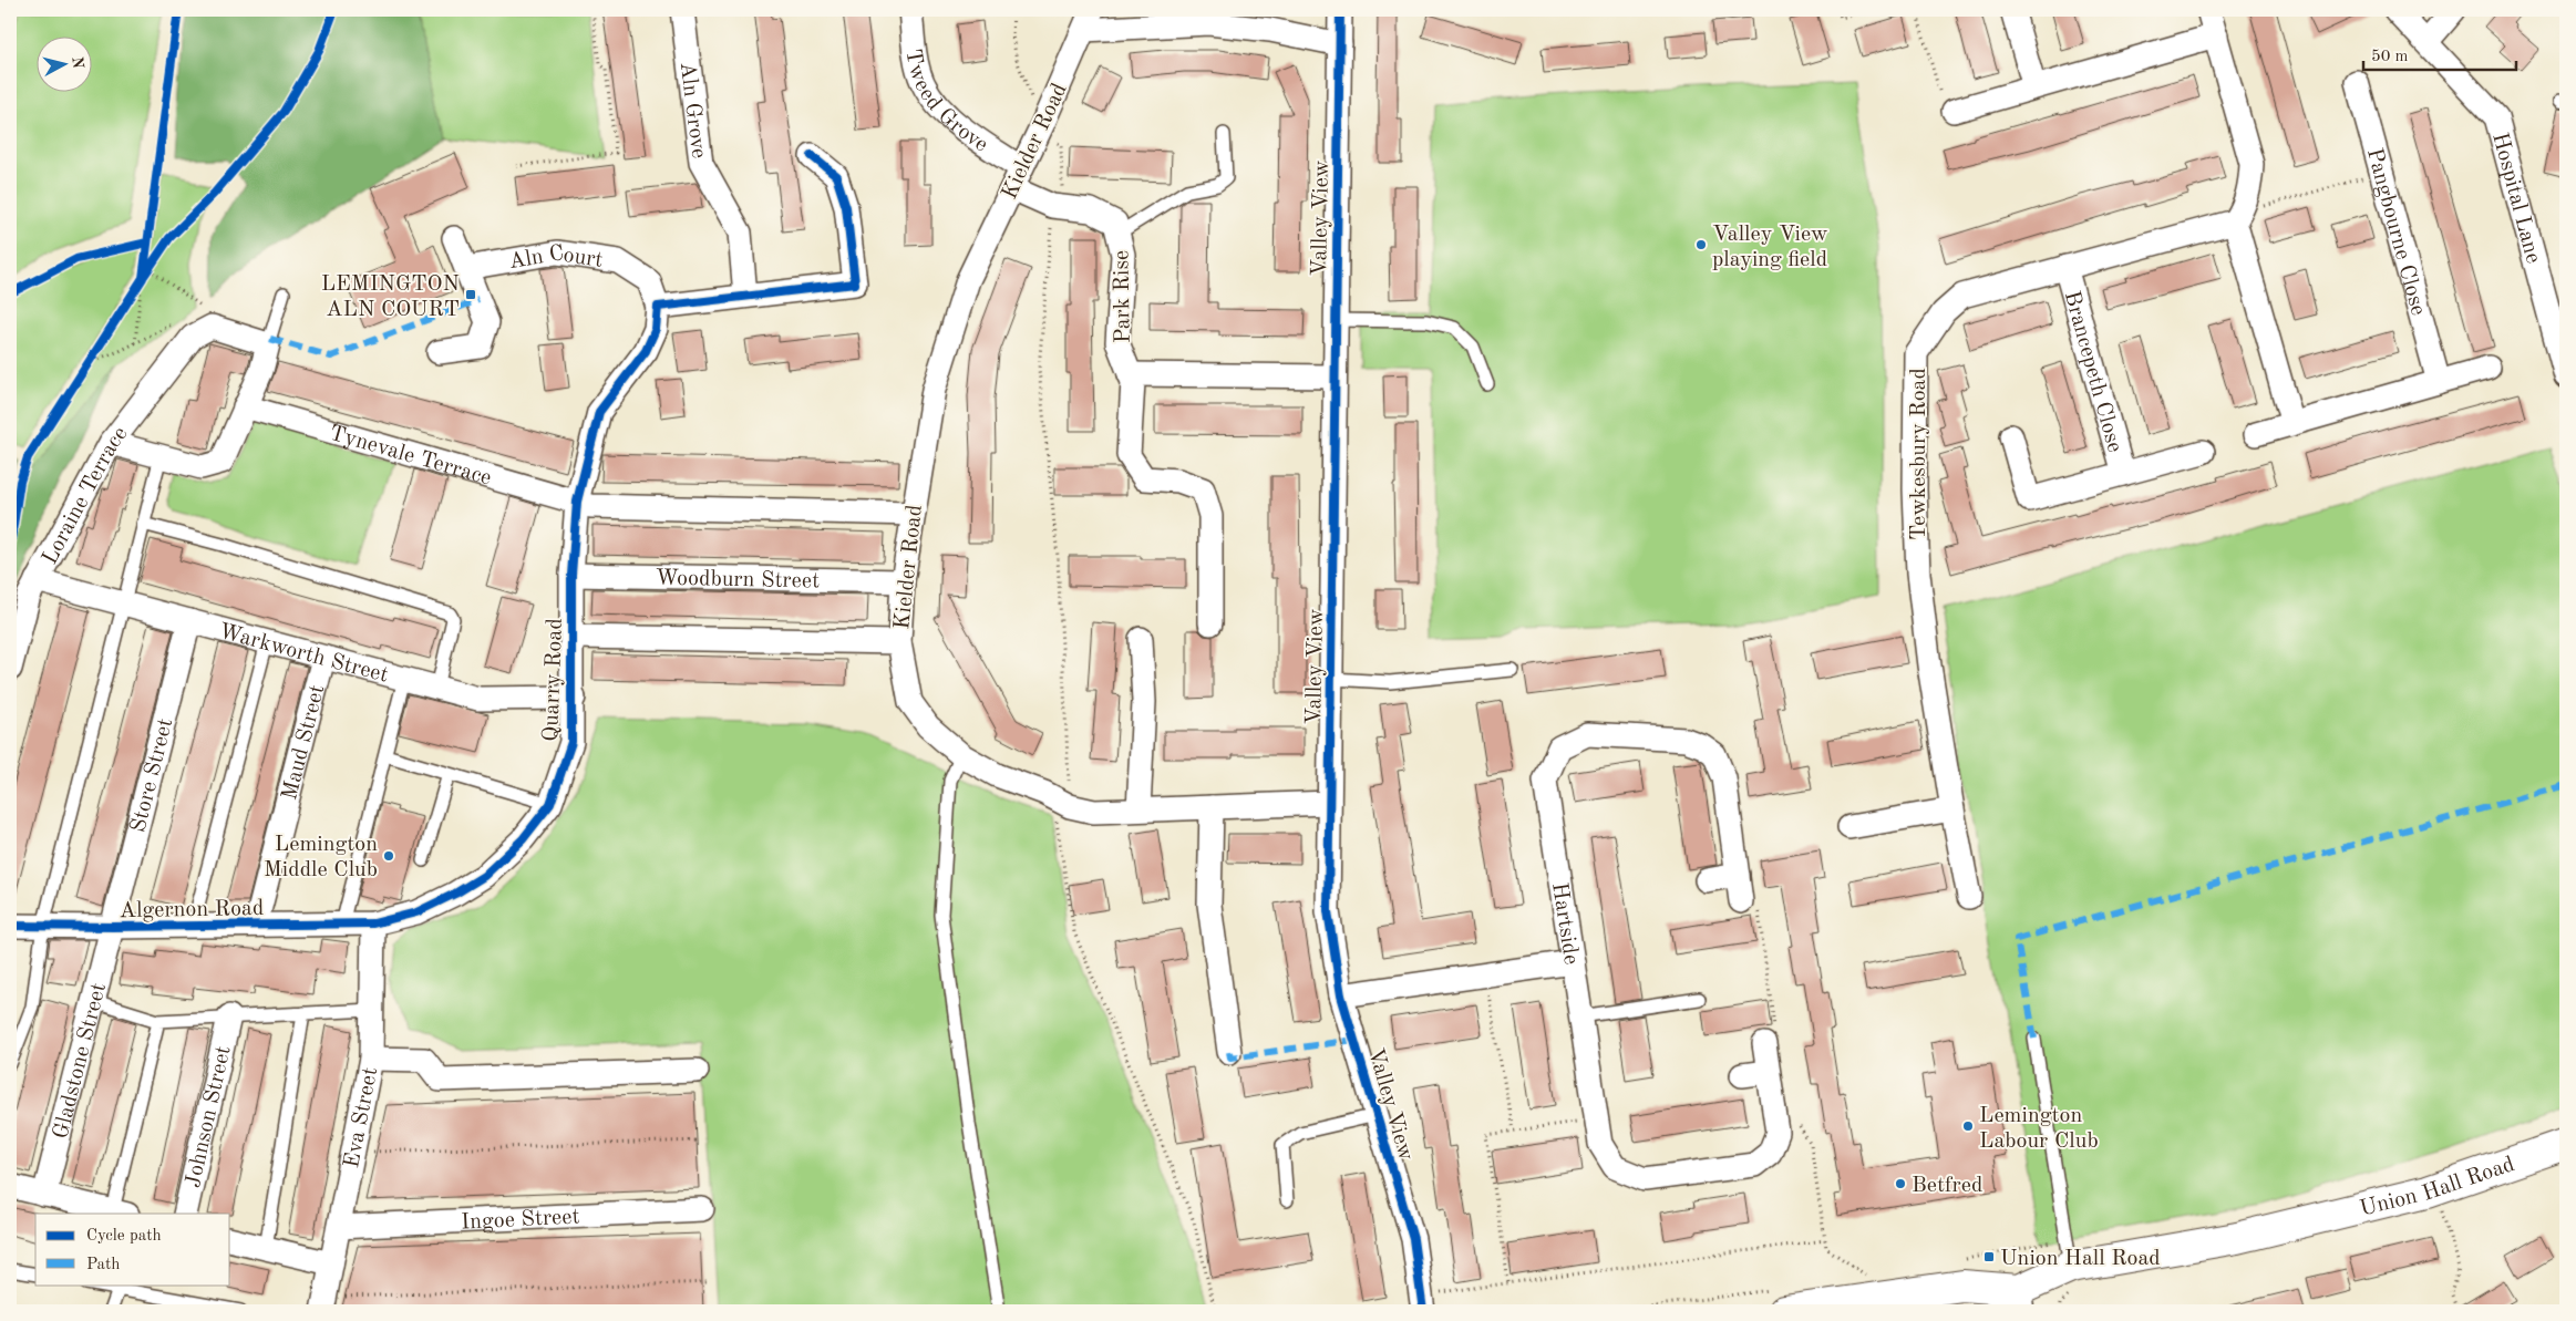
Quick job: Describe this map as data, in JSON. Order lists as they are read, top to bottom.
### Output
{
  "streets": {
    "street": [
      "Tweed Grove",
      "Aln Grove",
      "Kielder Road",
      "Hospital Lane",
      "Valley View",
      "Pangbourne Close",
      "Aln Court",
      "Park Rise",
      "Brancepeth Close",
      "Tynevale Terrace",
      "Tewkesbury Road",
      "Loraine Terrace",
      "Woodburn Street",
      "Warkworth Street",
      "Quarry Road",
      "Maud Street",
      "Store Street",
      "Algernon Road",
      "Hartside",
      "Gladstone Street",
      "Johnson Street",
      "Eva Street",
      "Union Hall Road",
      "Ingoe Street"
    ]
  },
  "crossings": [
    ["Tweed Grove", "Kielder Road"],
    ["Tweed Grove", "Park Rise"],
    ["Kielder Road", "Valley View"],
    ["Kielder Road", "Park Rise"],
    ["Kielder Road", "Tynevale Terrace"],
    ["Kielder Road", "Woodburn Street"],
    ["Brancepeth Close", "Tewkesbury Road"],
    ["Tynevale Terrace", "Quarry Road"],
    ["Loraine Terrace", "Warkworth Street"],
    ["Woodburn Street", "Quarry Road"],
    ["Warkworth Street", "Quarry Road"],
    ["Warkworth Street", "Maud Street"],
    ["Warkworth Street", "Store Street"],
    ["Quarry Road", "Algernon Road"],
    ["Quarry Road", "Eva Street"],
    ["Maud Street", "Algernon Road"],
    ["Store Street", "Algernon Road"],
    ["Store Street", "Gladstone Street"],
    ["Algernon Road", "Gladstone Street"],
    ["Algernon Road", "Eva Street"],
    ["Eva Street", "Ingoe Street"]
  ],
  "places": {
    "other": [
      "Valley View playing field",
      "Lemington Middle Club",
      "Lemington Labour Club",
      "Betfred"
    ],
    "transit": ["LEMINGTON ALN COURT", "Union Hall Road"]
  },
  "legend": ["Cycle path", "Path"],
  "scale_bar": "50 m",
  "north": "right"
}
